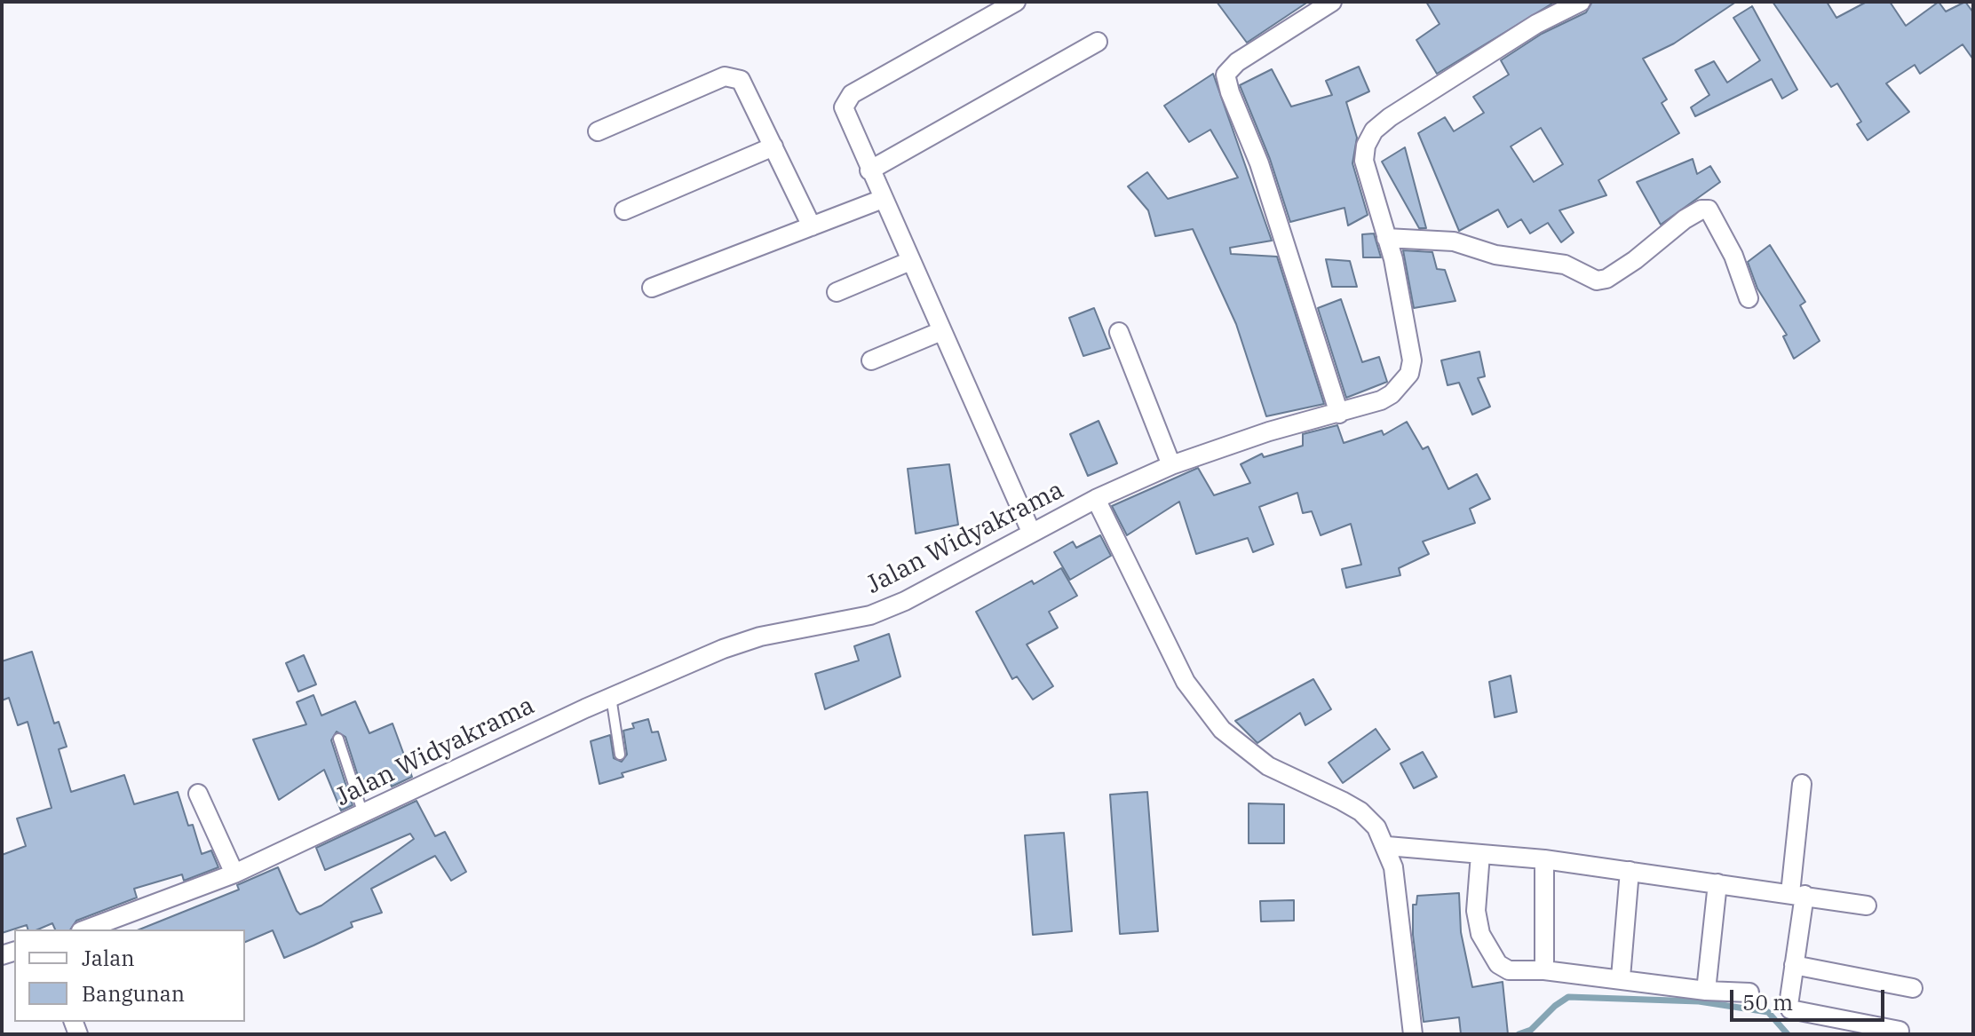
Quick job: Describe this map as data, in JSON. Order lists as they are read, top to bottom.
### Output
{
  "streets": {
    "street": ["Jalan Widyakrama"]
  },
  "legend": ["Jalan", "Bangunan"],
  "scale_bar": "50 m"
}
